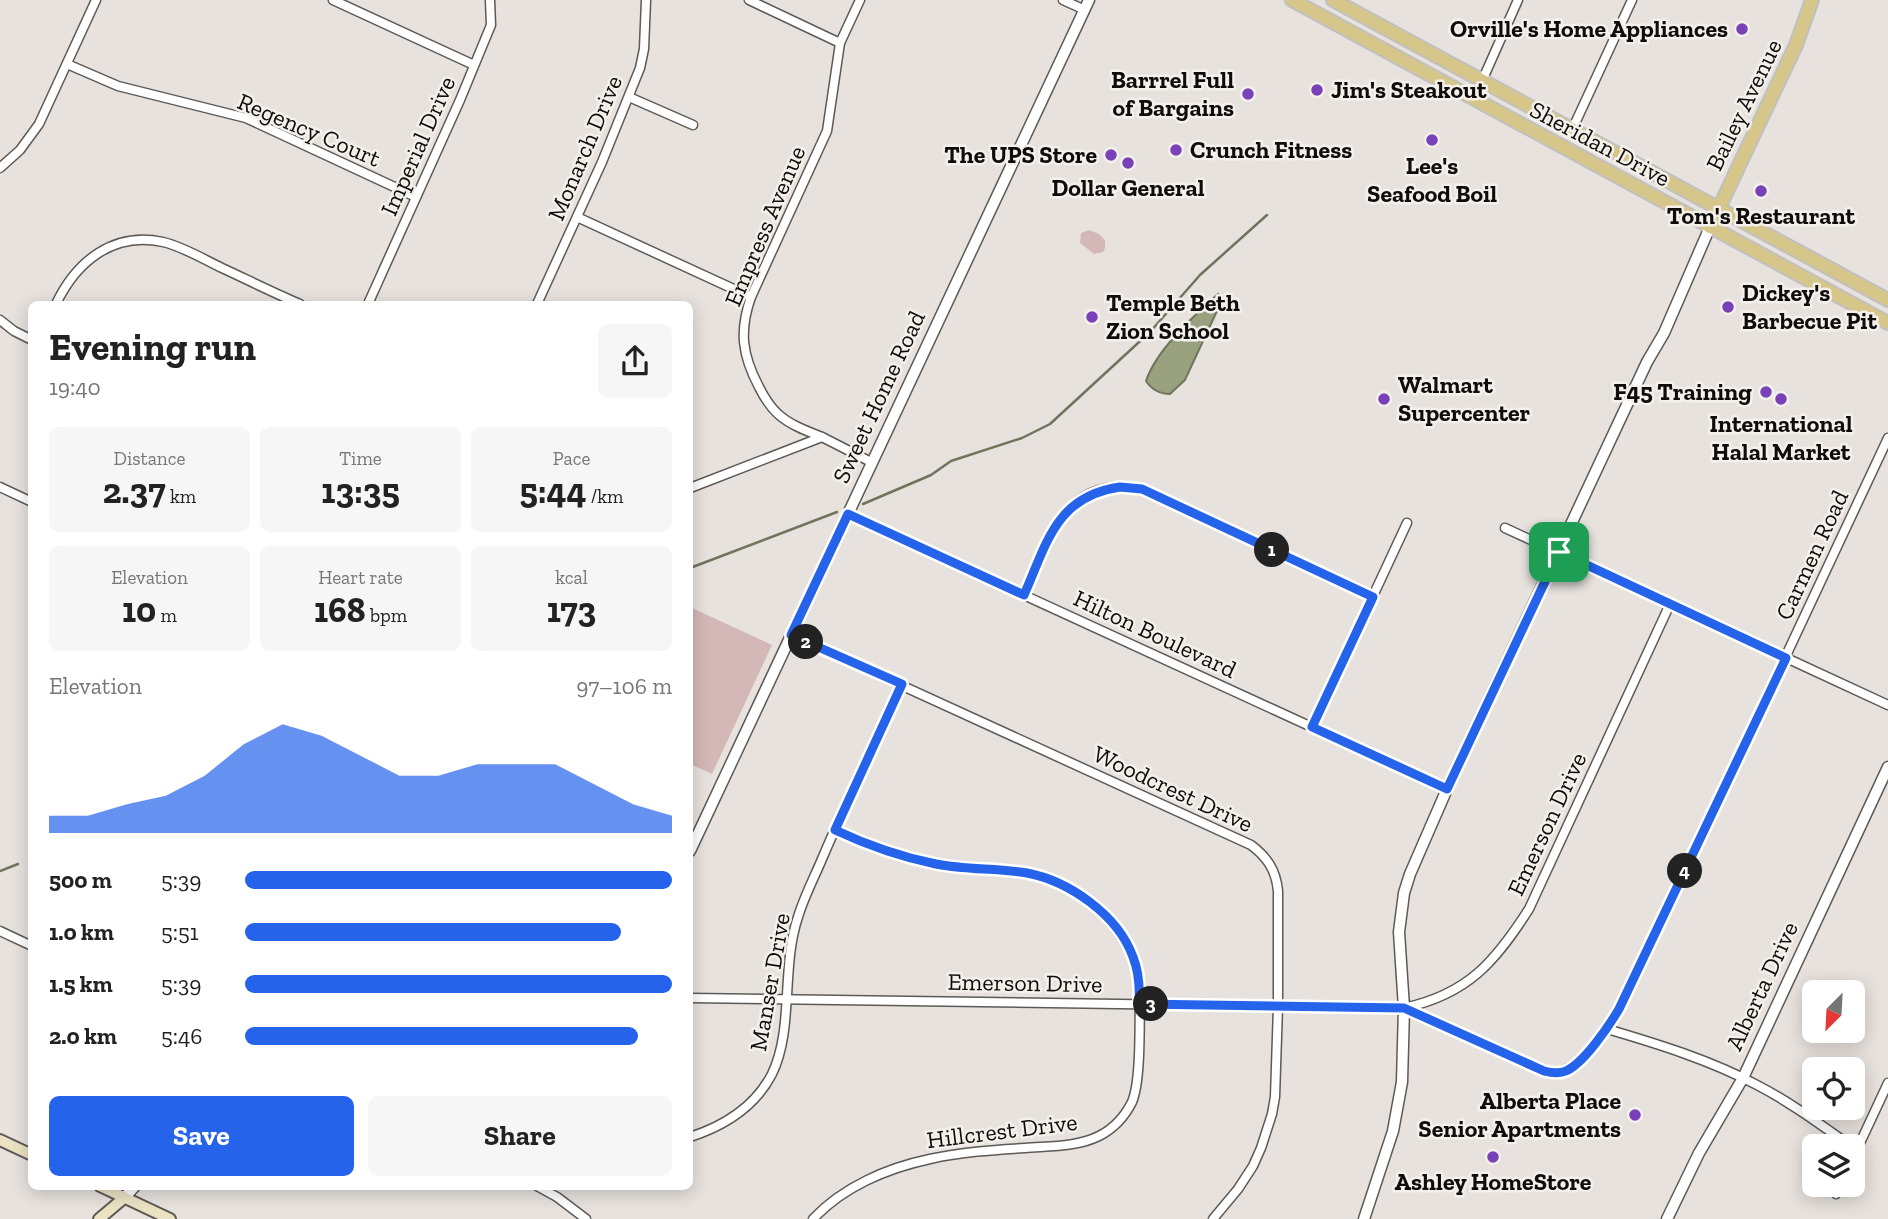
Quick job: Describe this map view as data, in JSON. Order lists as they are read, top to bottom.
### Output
{
  "streets": {
    "main road": ["Bailey Avenue", "Sheridan Drive"],
    "street": [
      "Regency Court",
      "Imperial Drive",
      "Monarch Drive",
      "Empress Avenue",
      "Sweet Home Road",
      "Carmen Road",
      "Hilton Boulevard",
      "Woodcrest Drive",
      "Emerson Drive",
      "Manser Drive",
      "Alberta Drive",
      "Hillcrest Drive"
    ]
  },
  "crossings": [
    ["Bailey Avenue", "Sheridan Drive"],
    ["Regency Court", "Imperial Drive"],
    ["Empress Avenue", "Sweet Home Road"],
    ["Sweet Home Road", "Hilton Boulevard"],
    ["Sweet Home Road", "Woodcrest Drive"],
    ["Carmen Road", "Emerson Drive"],
    ["Woodcrest Drive", "Emerson Drive"],
    ["Woodcrest Drive", "Manser Drive"],
    ["Emerson Drive", "Manser Drive"],
    ["Emerson Drive", "Hillcrest Drive"],
    ["Manser Drive", "Hillcrest Drive"]
  ],
  "places": [
    "Orville's Home Appliances",
    "Jim's Steakout",
    "Barrrel Full of Bargains",
    "Lee's Seafood Boil",
    "Crunch Fitness",
    "The UPS Store",
    "Dollar General",
    "Tom's Restaurant",
    "Dickey's Barbecue Pit",
    "Temple Beth Zion School",
    "F45 Training",
    "Walmart Supercenter",
    "International Halal Market",
    "Alberta Place Senior Apartments",
    "Ashley HomeStore"
  ],
  "north": "bottom left",
  "page": {
    "heading": ["Evening run", "19:40"],
    "stats": [
      ["Distance", "2.37 km"],
      ["Time", "13:35"],
      ["Pace", "5:44 /km"],
      ["Elevation", "10 m"],
      ["Heart rate", "168 bpm"],
      ["kcal", "173"]
    ],
    "pins": [
      "1",
      "2",
      "4",
      "3"
    ],
    "chart": ["Elevation", "97–106 m"],
    "list": [
      {
        "name": "500 m",
        "note": "5:39"
      },
      {
        "name": "1.0 km",
        "note": "5:51"
      },
      {
        "name": "1.5 km",
        "note": "5:39"
      },
      {
        "name": "2.0 km",
        "note": "5:46"
      }
    ],
    "buttons": ["Save", "Share"]
  }
}
